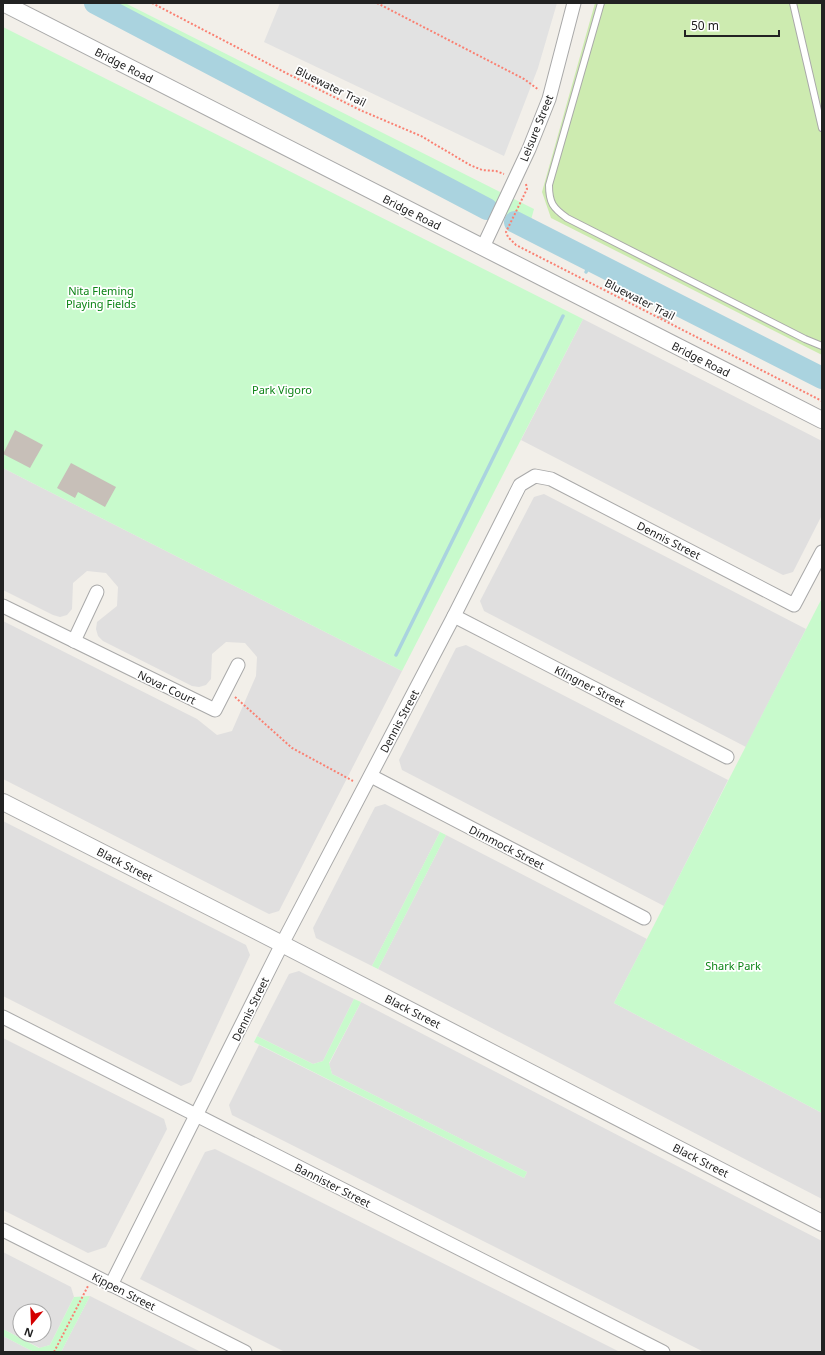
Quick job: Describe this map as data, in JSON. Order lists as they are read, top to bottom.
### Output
{
  "streets": {
    "street": [
      "Bridge Road",
      "Leisure Street",
      "Dennis Street",
      "Klingner Street",
      "Novar Court",
      "Dimmock Street",
      "Black Street",
      "Bannister Street",
      "Kippen Street"
    ],
    "path": ["Bluewater Trail"]
  },
  "crossings": [
    ["Bridge Road", "Leisure Street"],
    ["Dennis Street", "Klingner Street"],
    ["Dennis Street", "Dimmock Street"],
    ["Dennis Street", "Black Street"],
    ["Dennis Street", "Bannister Street"],
    ["Dennis Street", "Kippen Street"]
  ],
  "parks": ["Nita Fleming Playing Fields", "Park Vigoro", "Shark Park"],
  "scale_bar": "50 m",
  "north": "bottom"
}
